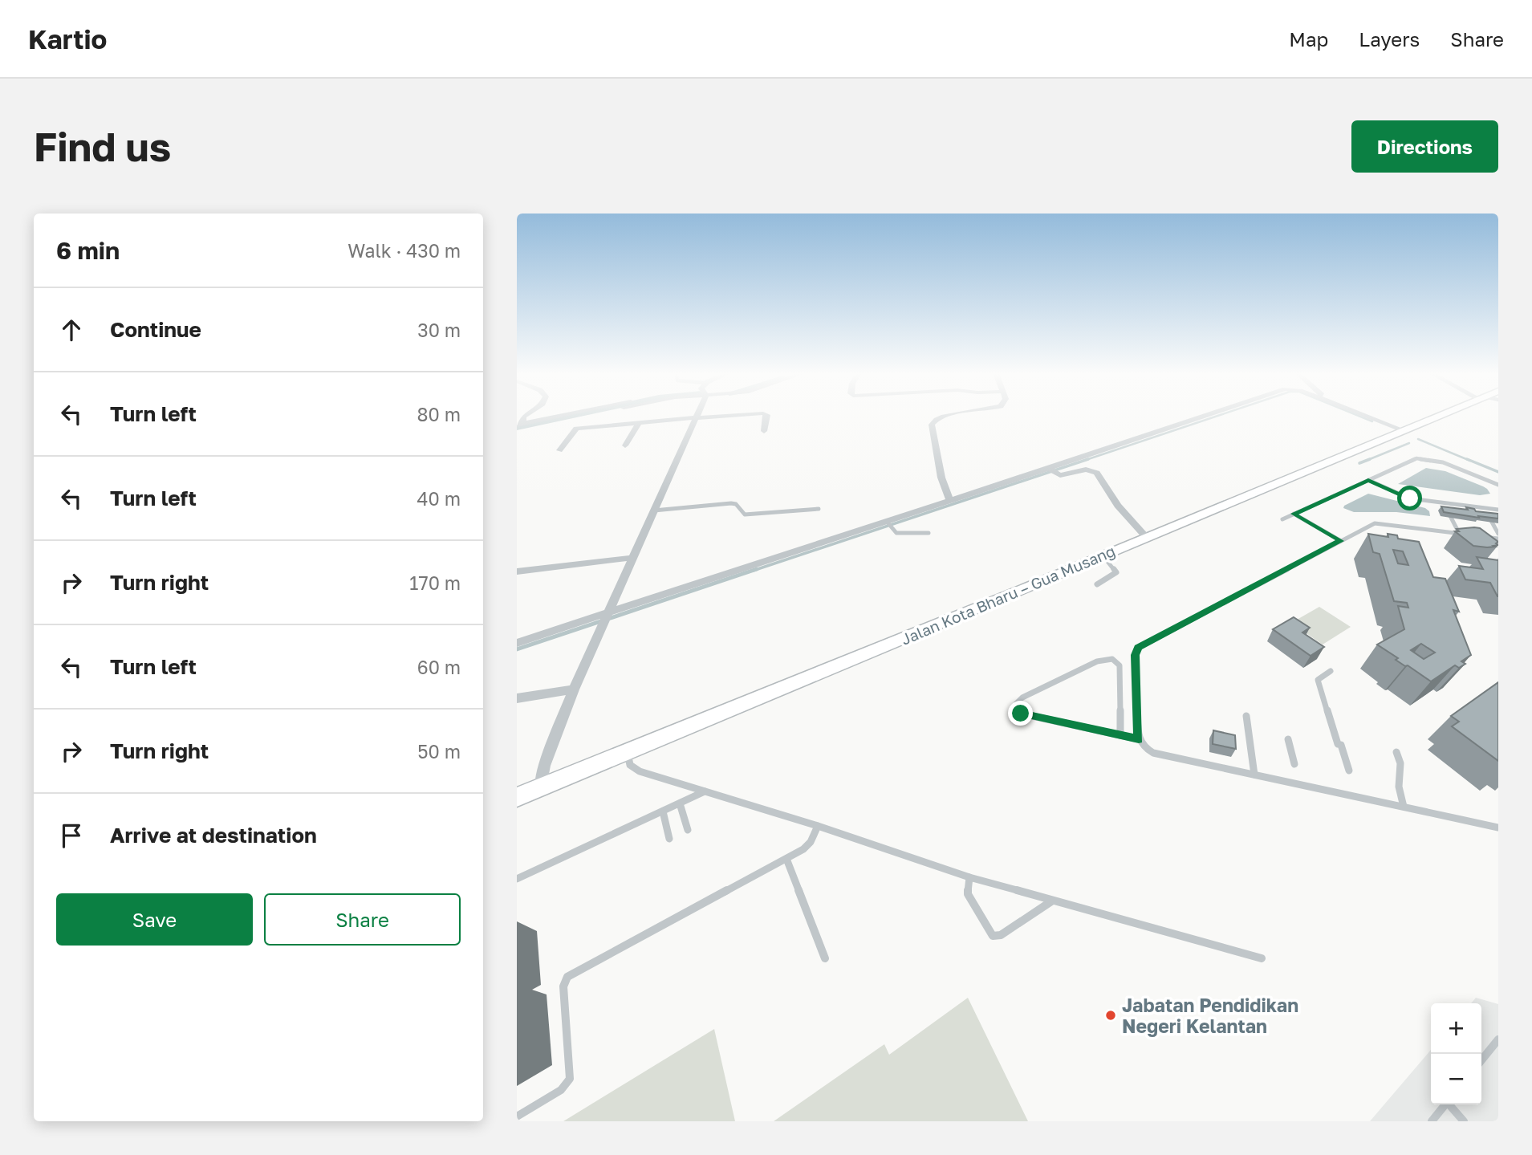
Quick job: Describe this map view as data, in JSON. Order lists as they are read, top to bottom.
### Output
{
  "streets": {
    "main road": ["Jalan Kota Bharu – Gua Musang"]
  },
  "places": ["Jabatan Pendidikan Negeri Kelantan"],
  "page": {
    "header": "Kartio",
    "nav": ["Map", "Layers", "Share"],
    "buttons": [
      "Directions",
      ["Save", "Share"]
    ],
    "title": "Find us",
    "heading": ["6 min", "Walk · 430 m"],
    "list": [
      ["Continue", "30 m"],
      ["Turn left", "80 m"],
      ["Turn left", "40 m"],
      ["Turn right", "170 m"],
      ["Turn left", "60 m"],
      ["Turn right", "50 m"],
      "Arrive at destination"
    ],
    "map_buttons": ["+", "−"]
  }
}
